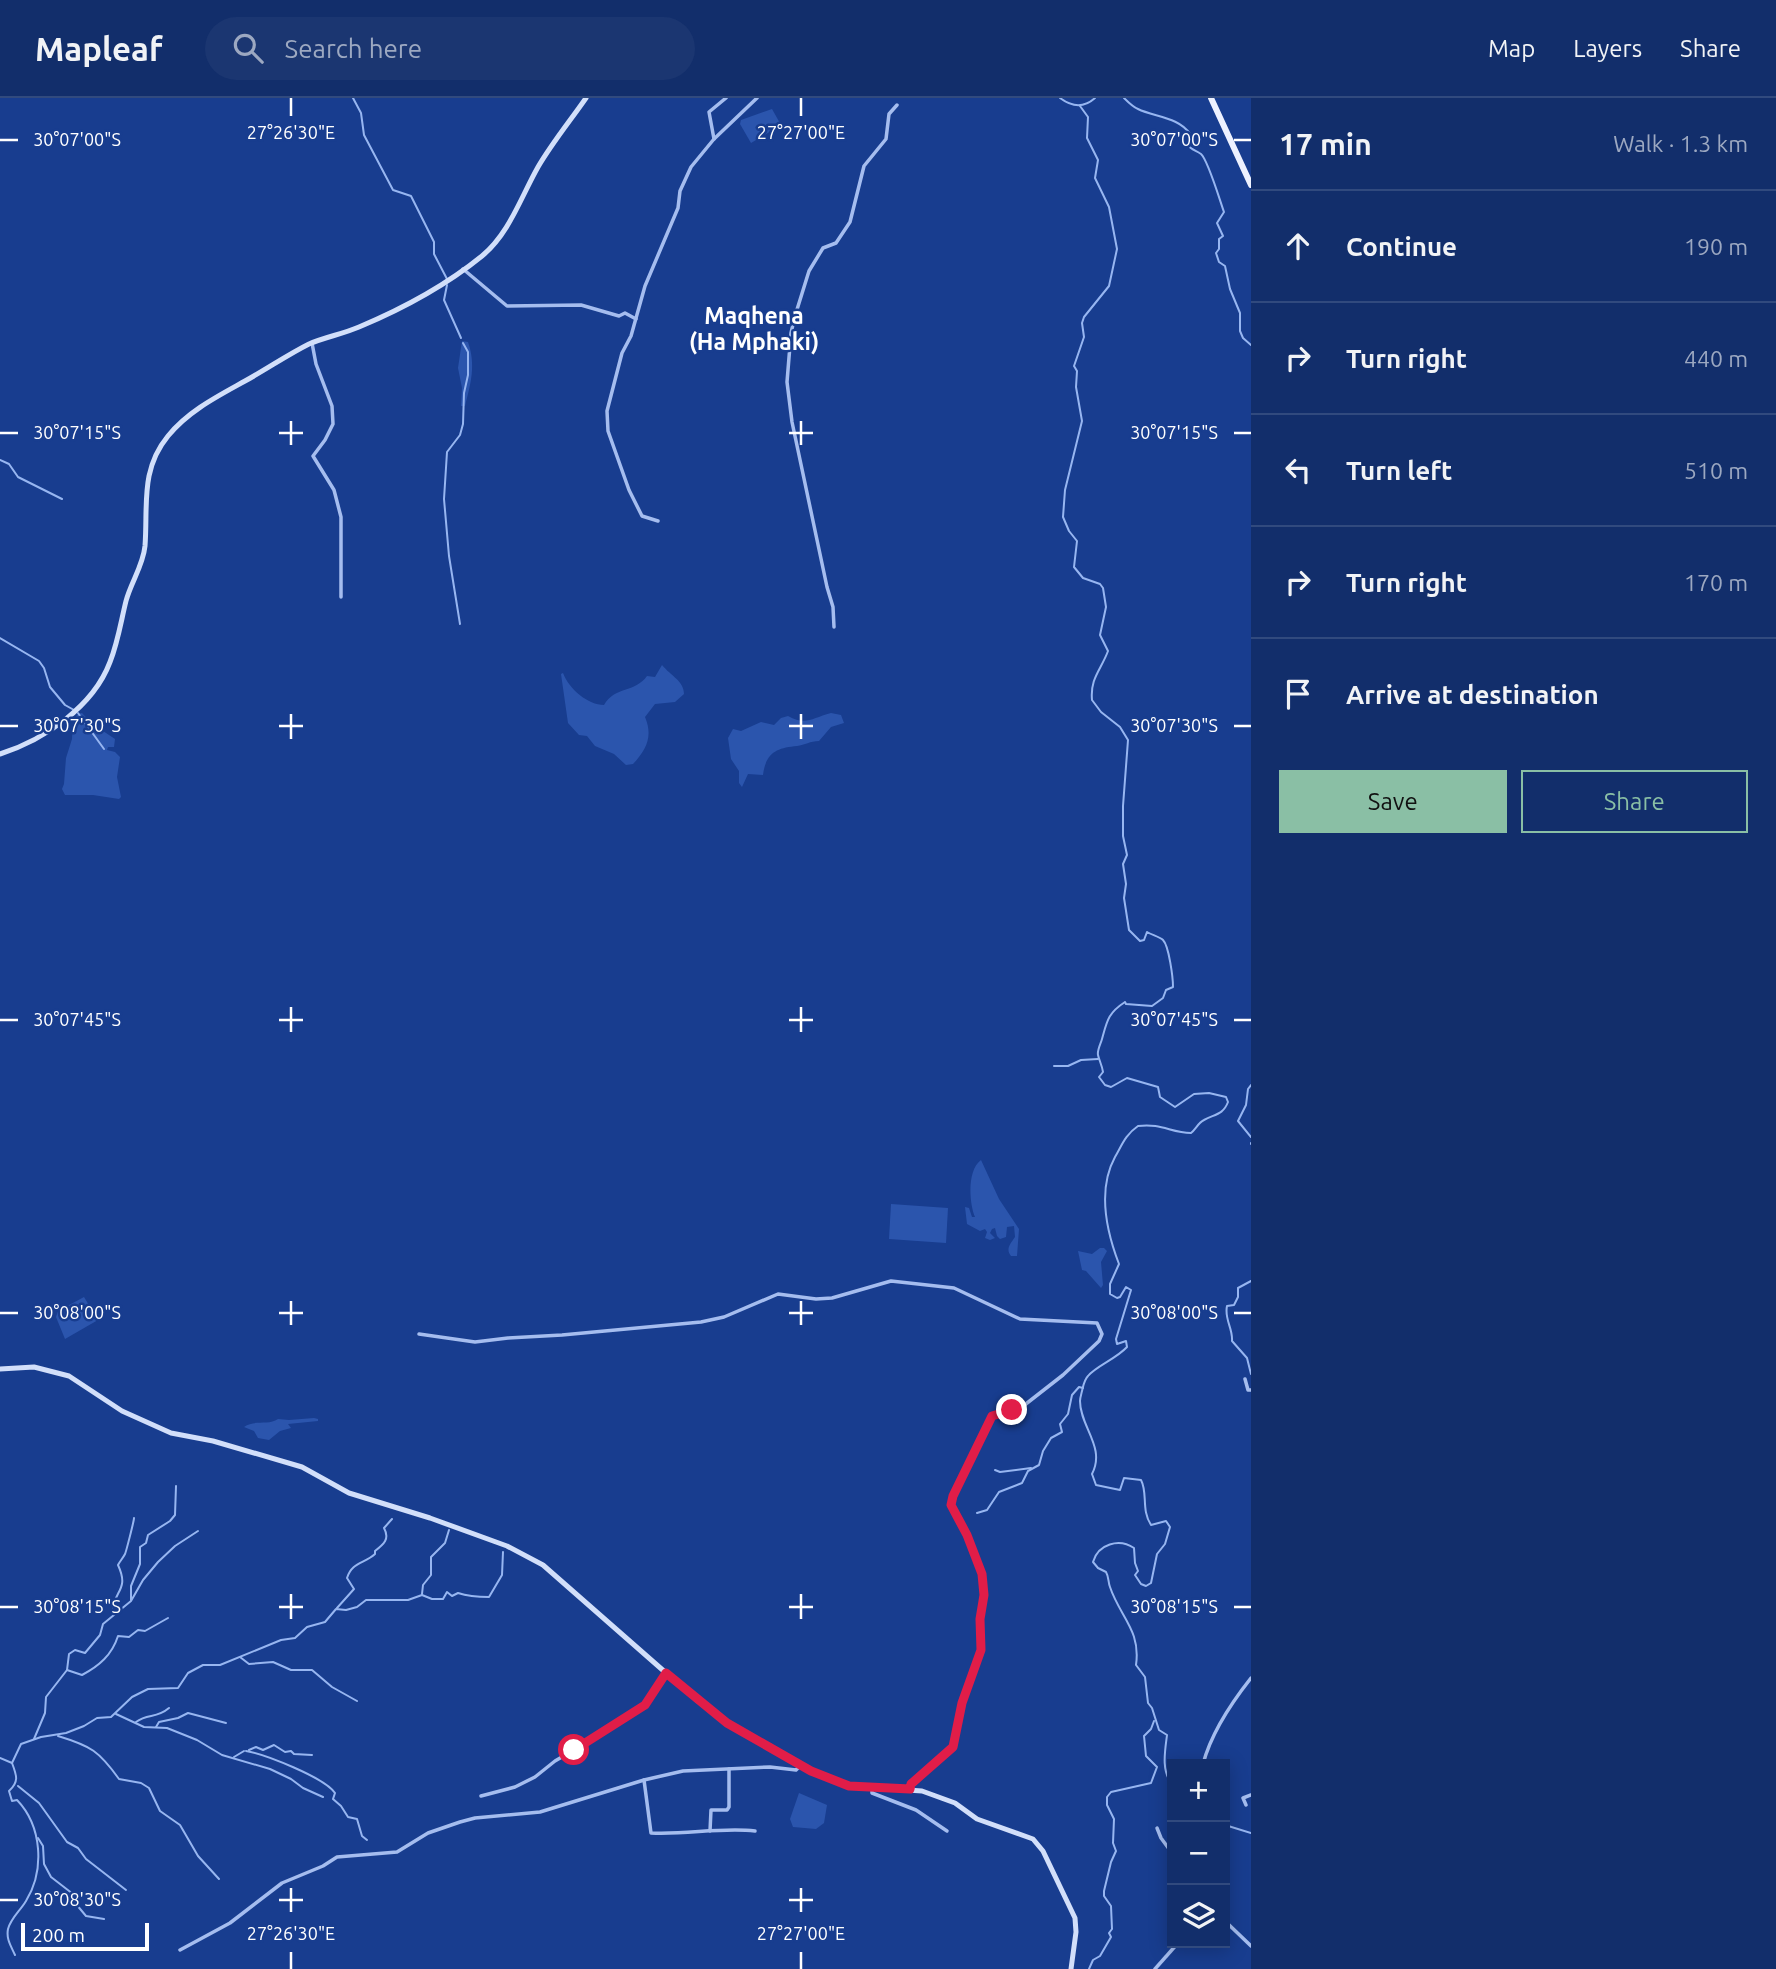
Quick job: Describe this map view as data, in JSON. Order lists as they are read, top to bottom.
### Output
{
  "districts": ["Maqhena (Ha Mphaki)"],
  "scale_bar": "200 m",
  "page": {
    "header": "Mapleaf",
    "search": "Search here",
    "nav": ["Map", "Layers", "Share"],
    "heading": ["17 min", "Walk · 1.3 km"],
    "list": [
      ["Continue", "190 m"],
      ["Turn right", "440 m"],
      ["Turn left", "510 m"],
      ["Turn right", "170 m"],
      "Arrive at destination"
    ],
    "buttons": ["Save", "Share"],
    "map_buttons": ["+", "−"],
    "scale": "200 m"
  },
  "coordinates": [
    "27°26'30\"E",
    "27°27'00\"E",
    "30°07'00\"S",
    "30°07'15\"S",
    "30°07'30\"S",
    "30°07'45\"S",
    "30°08'00\"S",
    "30°08'15\"S",
    "30°08'30\"S"
  ]
}
